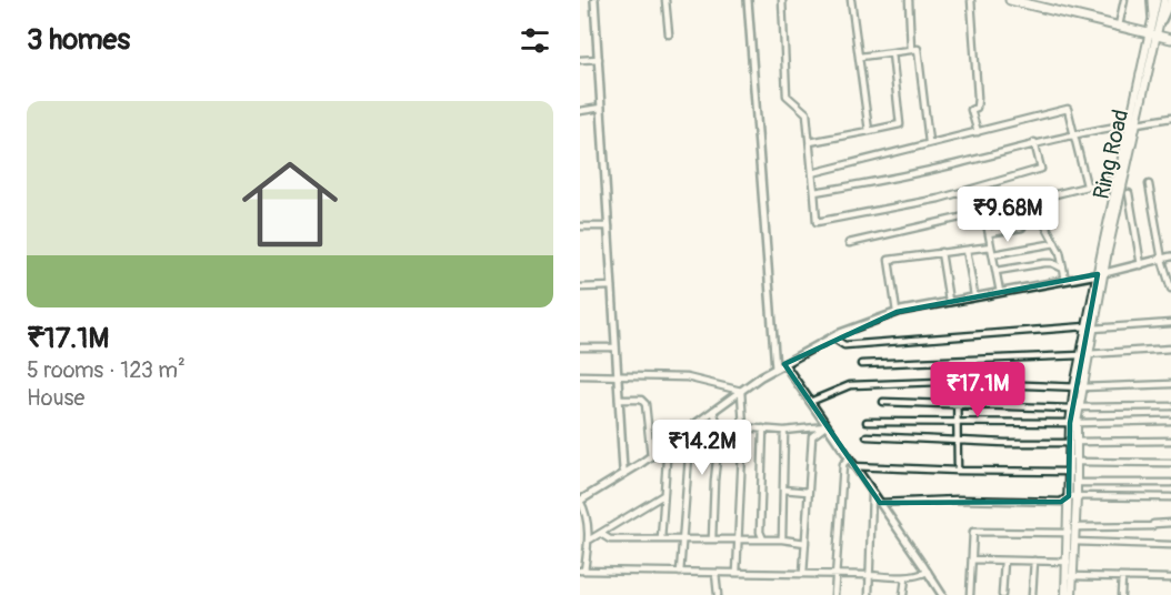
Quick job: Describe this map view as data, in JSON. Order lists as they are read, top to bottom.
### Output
{
  "streets": {
    "main road": ["Ring Road"]
  },
  "page": {
    "heading": "3 homes",
    "list": [
      {
        "name": "₹17.1M",
        "note": "5 rooms · 123 m² · House"
      }
    ],
    "price": ["₹9.68M", "₹17.1M", "₹14.2M"]
  }
}
